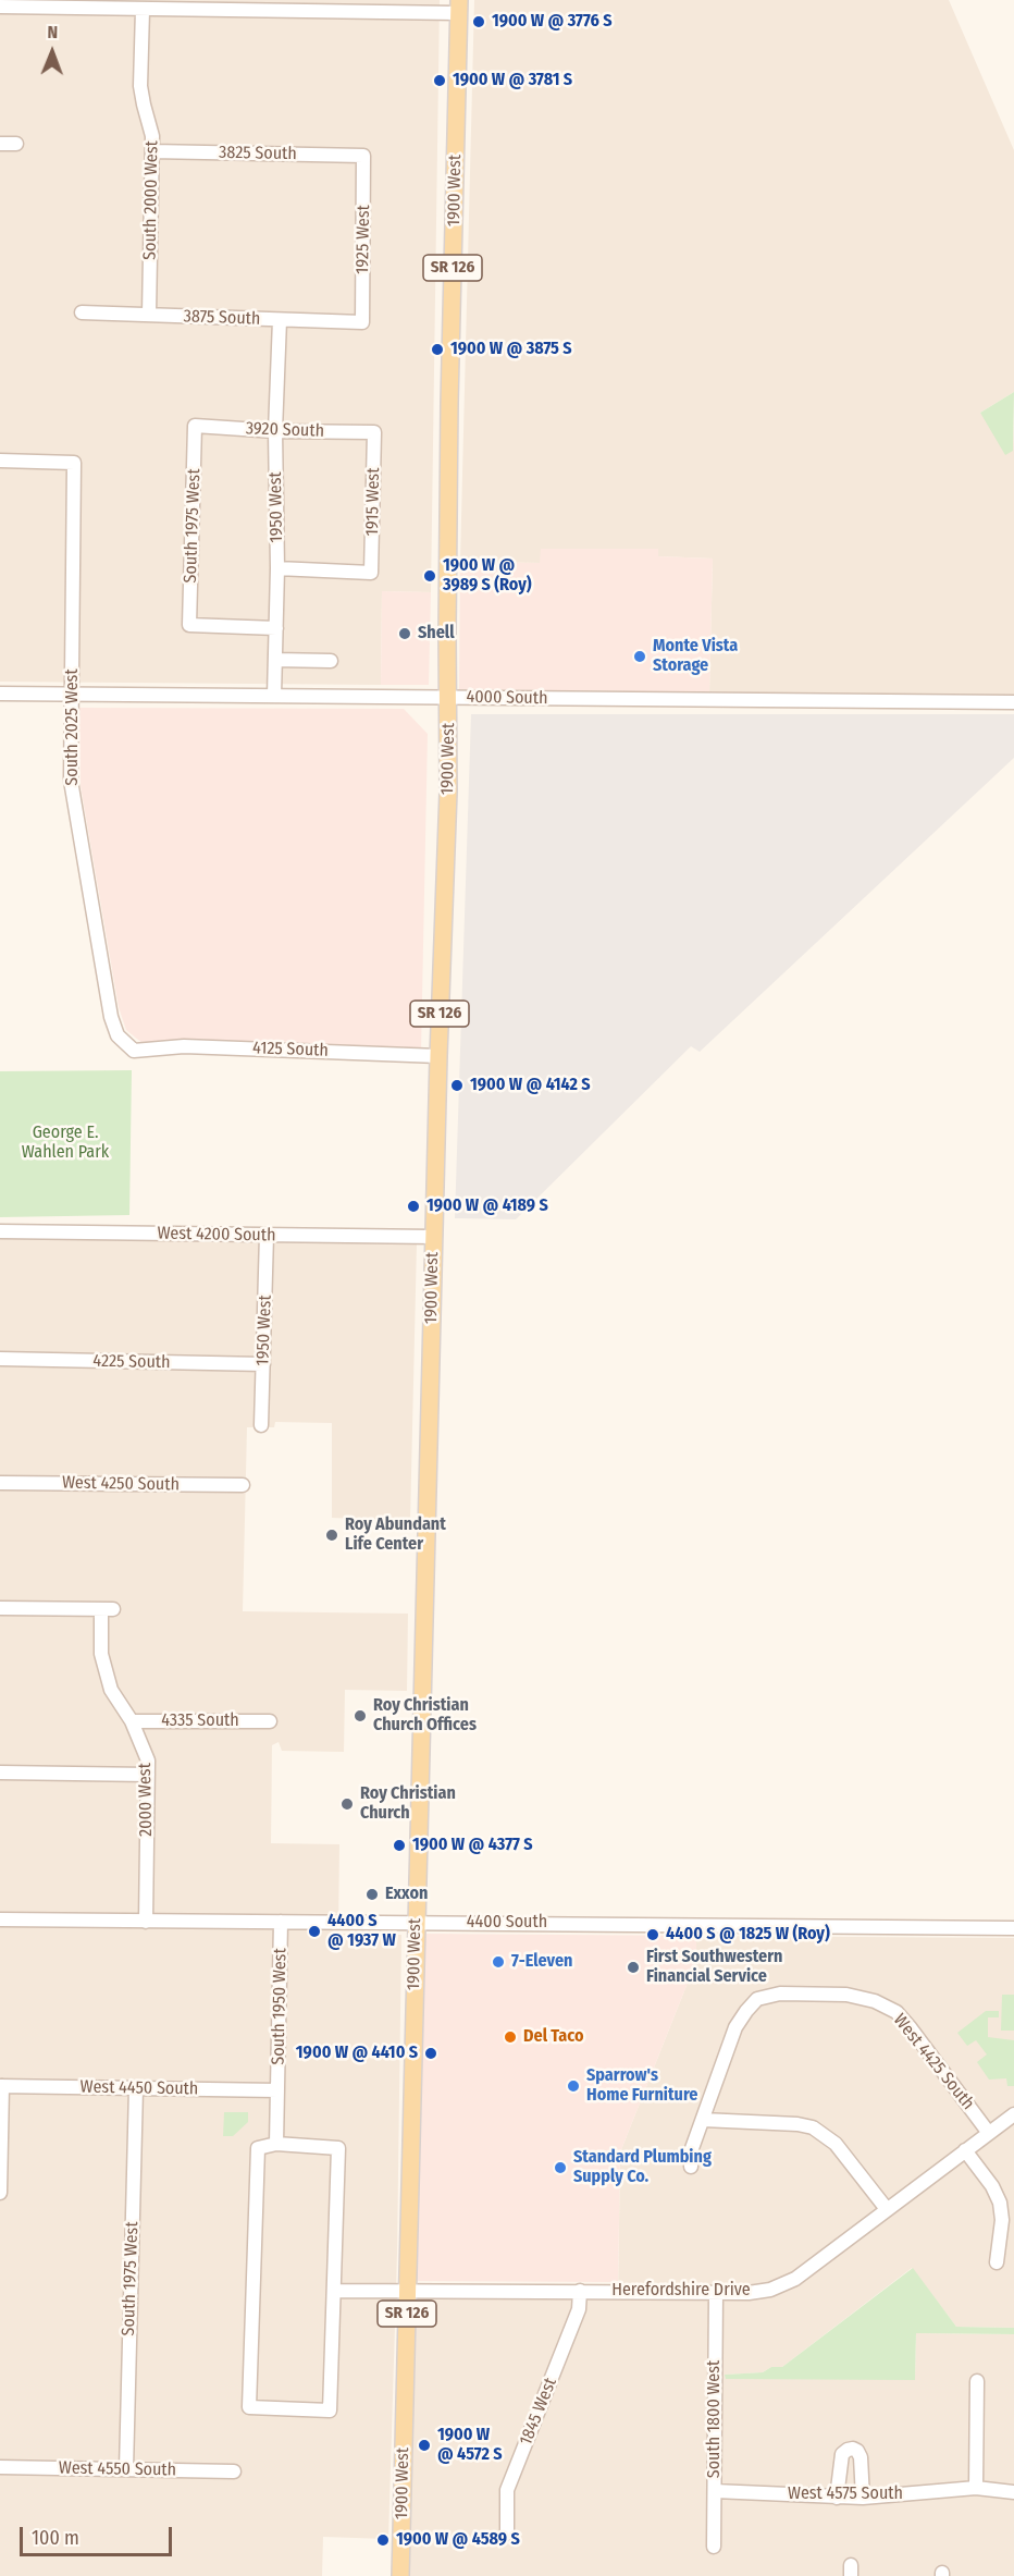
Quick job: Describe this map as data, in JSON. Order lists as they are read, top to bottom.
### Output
{
  "streets": {
    "main road": ["1900 West", "SR 126"],
    "street": [
      "3825 South",
      "South 2000 West",
      "1925 West",
      "3875 South",
      "3920 South",
      "1915 West",
      "1950 West",
      "South 1975 West",
      "4000 South",
      "South 2025 West",
      "4125 South",
      "West 4200 South",
      "4225 South",
      "West 4250 South",
      "4335 South",
      "2000 West",
      "4400 South",
      "South 1950 West",
      "West 4425 South",
      "West 4450 South",
      "Herefordshire Drive",
      "1845 West",
      "South 1800 West",
      "West 4550 South",
      "West 4575 South"
    ]
  },
  "crossings": [
    ["3825 South", "South 2000 West"],
    ["3825 South", "1925 West"],
    ["1900 West", "4000 South"],
    ["1900 West", "4125 South"],
    ["1900 West", "West 4200 South"],
    ["1900 West", "4400 South"],
    ["1900 West", "Herefordshire Drive"],
    ["South 2000 West", "3875 South"],
    ["1925 West", "3875 South"],
    ["3875 South", "1950 West"],
    ["3920 South", "1915 West"],
    ["3920 South", "1950 West"],
    ["3920 South", "South 1975 West"],
    ["1915 West", "1950 West"],
    ["1950 West", "South 1975 West"],
    ["1950 West", "4000 South"],
    ["1950 West", "West 4200 South"],
    ["1950 West", "4225 South"],
    ["South 1975 West", "West 4450 South"],
    ["South 1975 West", "West 4550 South"],
    ["4000 South", "South 2025 West"],
    ["South 2025 West", "4125 South"],
    ["4335 South", "2000 West"],
    ["2000 West", "4400 South"],
    ["4400 South", "South 1950 West"],
    ["South 1950 West", "West 4450 South"],
    ["West 4425 South", "Herefordshire Drive"],
    ["Herefordshire Drive", "1845 West"],
    ["Herefordshire Drive", "South 1800 West"],
    ["South 1800 West", "West 4575 South"]
  ],
  "parks": ["George E. Wahlen Park"],
  "places": [
    "1900 W @ 3776 S",
    "1900 W @ 3781 S",
    "1900 W @ 3875 S",
    "1900 W @ 3989 S (Roy)",
    "Shell",
    "Monte Vista Storage",
    "1900 W @ 4142 S",
    "1900 W @ 4189 S",
    "Roy Abundant Life Center",
    "Roy Christian Church Offices",
    "Roy Christian Church",
    "1900 W @ 4377 S",
    "Exxon",
    "4400 S @ 1937 W",
    "4400 S @ 1825 W (Roy)",
    "7-Eleven",
    "First Southwestern Financial Service",
    "Del Taco",
    "1900 W @ 4410 S",
    "Sparrow's Home Furniture",
    "Standard Plumbing Supply Co.",
    "1900 W @ 4572 S",
    "1900 W @ 4589 S"
  ],
  "scale_bar": "100 m",
  "north": "top"
}
